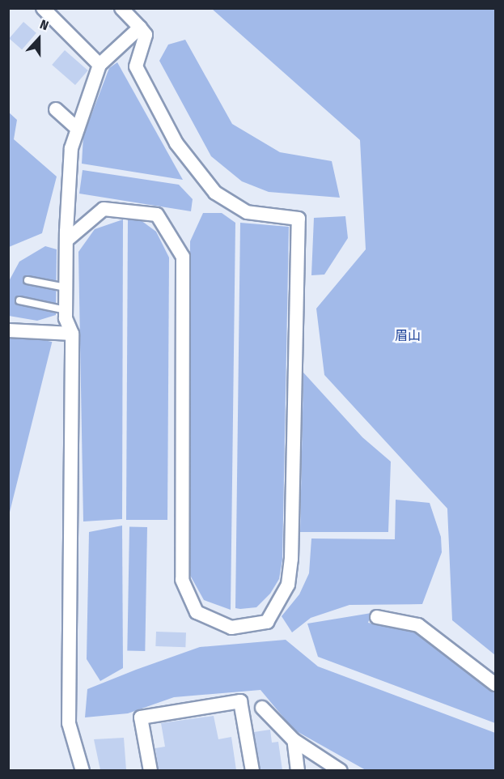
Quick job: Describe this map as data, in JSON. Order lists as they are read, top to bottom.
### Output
{
  "parks": ["眉山"],
  "north": "top"
}
